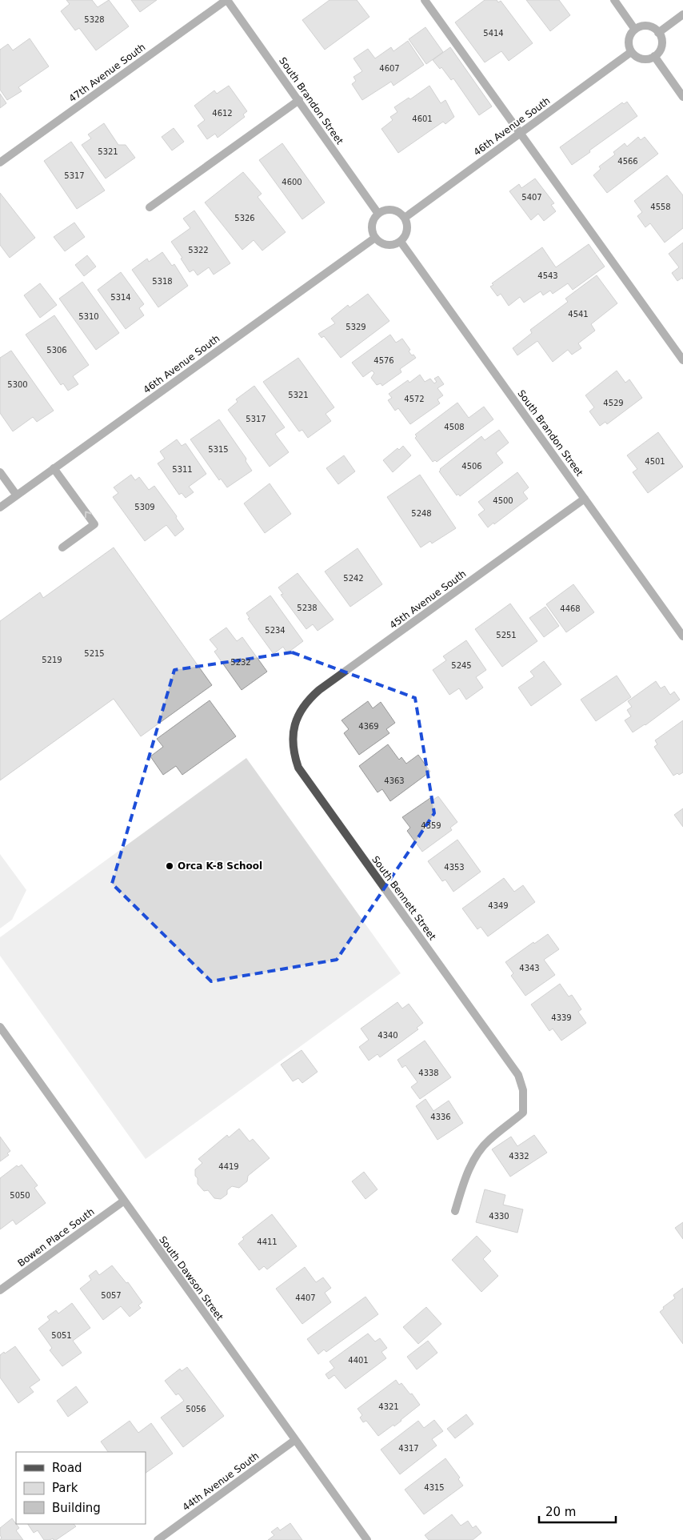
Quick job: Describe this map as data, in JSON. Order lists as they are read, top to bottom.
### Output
{
  "streets": {
    "street": [
      "47th Avenue South",
      "South Brandon Street",
      "46th Avenue South",
      "45th Avenue South",
      "South Bennett Street",
      "Bowen Place South",
      "South Dawson Street",
      "44th Avenue South"
    ]
  },
  "crossings": [
    ["47th Avenue South", "South Brandon Street"],
    ["South Brandon Street", "46th Avenue South"],
    ["South Brandon Street", "45th Avenue South"],
    ["45th Avenue South", "South Bennett Street"],
    ["Bowen Place South", "South Dawson Street"],
    ["South Dawson Street", "44th Avenue South"]
  ],
  "places": ["Orca K-8 School"],
  "house_numbers": [
    "5328",
    "5414",
    "4607",
    "4612",
    "4601",
    "5321",
    "4566",
    "5317",
    "4600",
    "5407",
    "4558",
    "5326",
    "5322",
    "4543",
    "5318",
    "5314",
    "4541",
    "5310",
    "5329",
    "5306",
    "4576",
    "5300",
    "5321",
    "4572",
    "4529",
    "5317",
    "4508",
    "5315",
    "4501",
    "4506",
    "5311",
    "4500",
    "5309",
    "5248",
    "5242",
    "5238",
    "4468",
    "5234",
    "5251",
    "5215",
    "5219",
    "5232",
    "5245",
    "4369",
    "4363",
    "4359",
    "4353",
    "4349",
    "4343",
    "4339",
    "4340",
    "4338",
    "4336",
    "4332",
    "4419",
    "5050",
    "4330",
    "4411",
    "5057",
    "4407",
    "5051",
    "4401",
    "4321",
    "5056",
    "4317",
    "4315"
  ],
  "legend": ["Road", "Park", "Building"],
  "scale_bar": "20 m"
}
